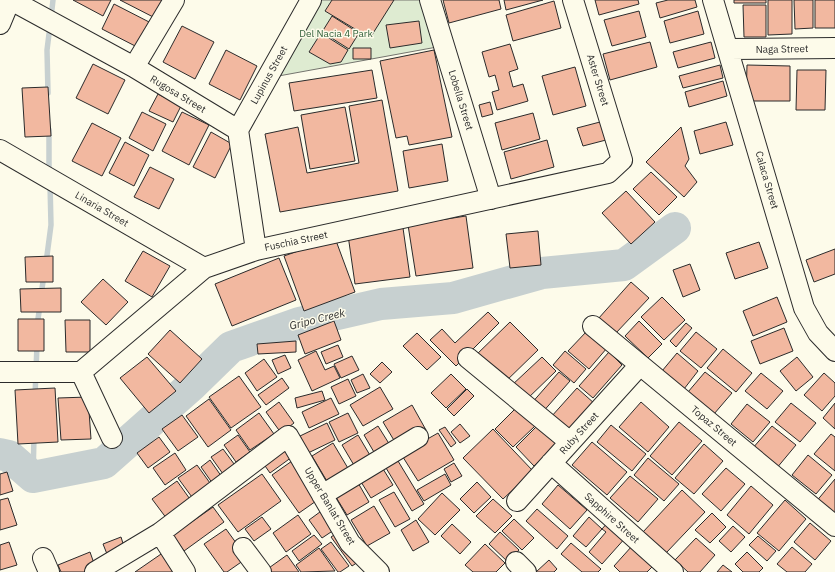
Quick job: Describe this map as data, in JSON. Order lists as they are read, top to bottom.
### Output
{
  "streets": {
    "street": [
      "Naga Street",
      "Lupinus Street",
      "Aster Street",
      "Rugosa Street",
      "Lobella Street",
      "Calaca Street",
      "Linaria Street",
      "Fuschia Street",
      "Topaz Street",
      "Ruby Street",
      "Upper Banlat Street",
      "Sapphire Street"
    ]
  },
  "crossings": [
    ["Naga Street", "Calaca Street"],
    ["Lupinus Street", "Rugosa Street"],
    ["Aster Street", "Fuschia Street"],
    ["Lobella Street", "Fuschia Street"],
    ["Linaria Street", "Fuschia Street"],
    ["Topaz Street", "Ruby Street"],
    ["Ruby Street", "Sapphire Street"]
  ],
  "water": ["Gripo Creek"],
  "parks": ["Del Nacia 4 Park"]
}
